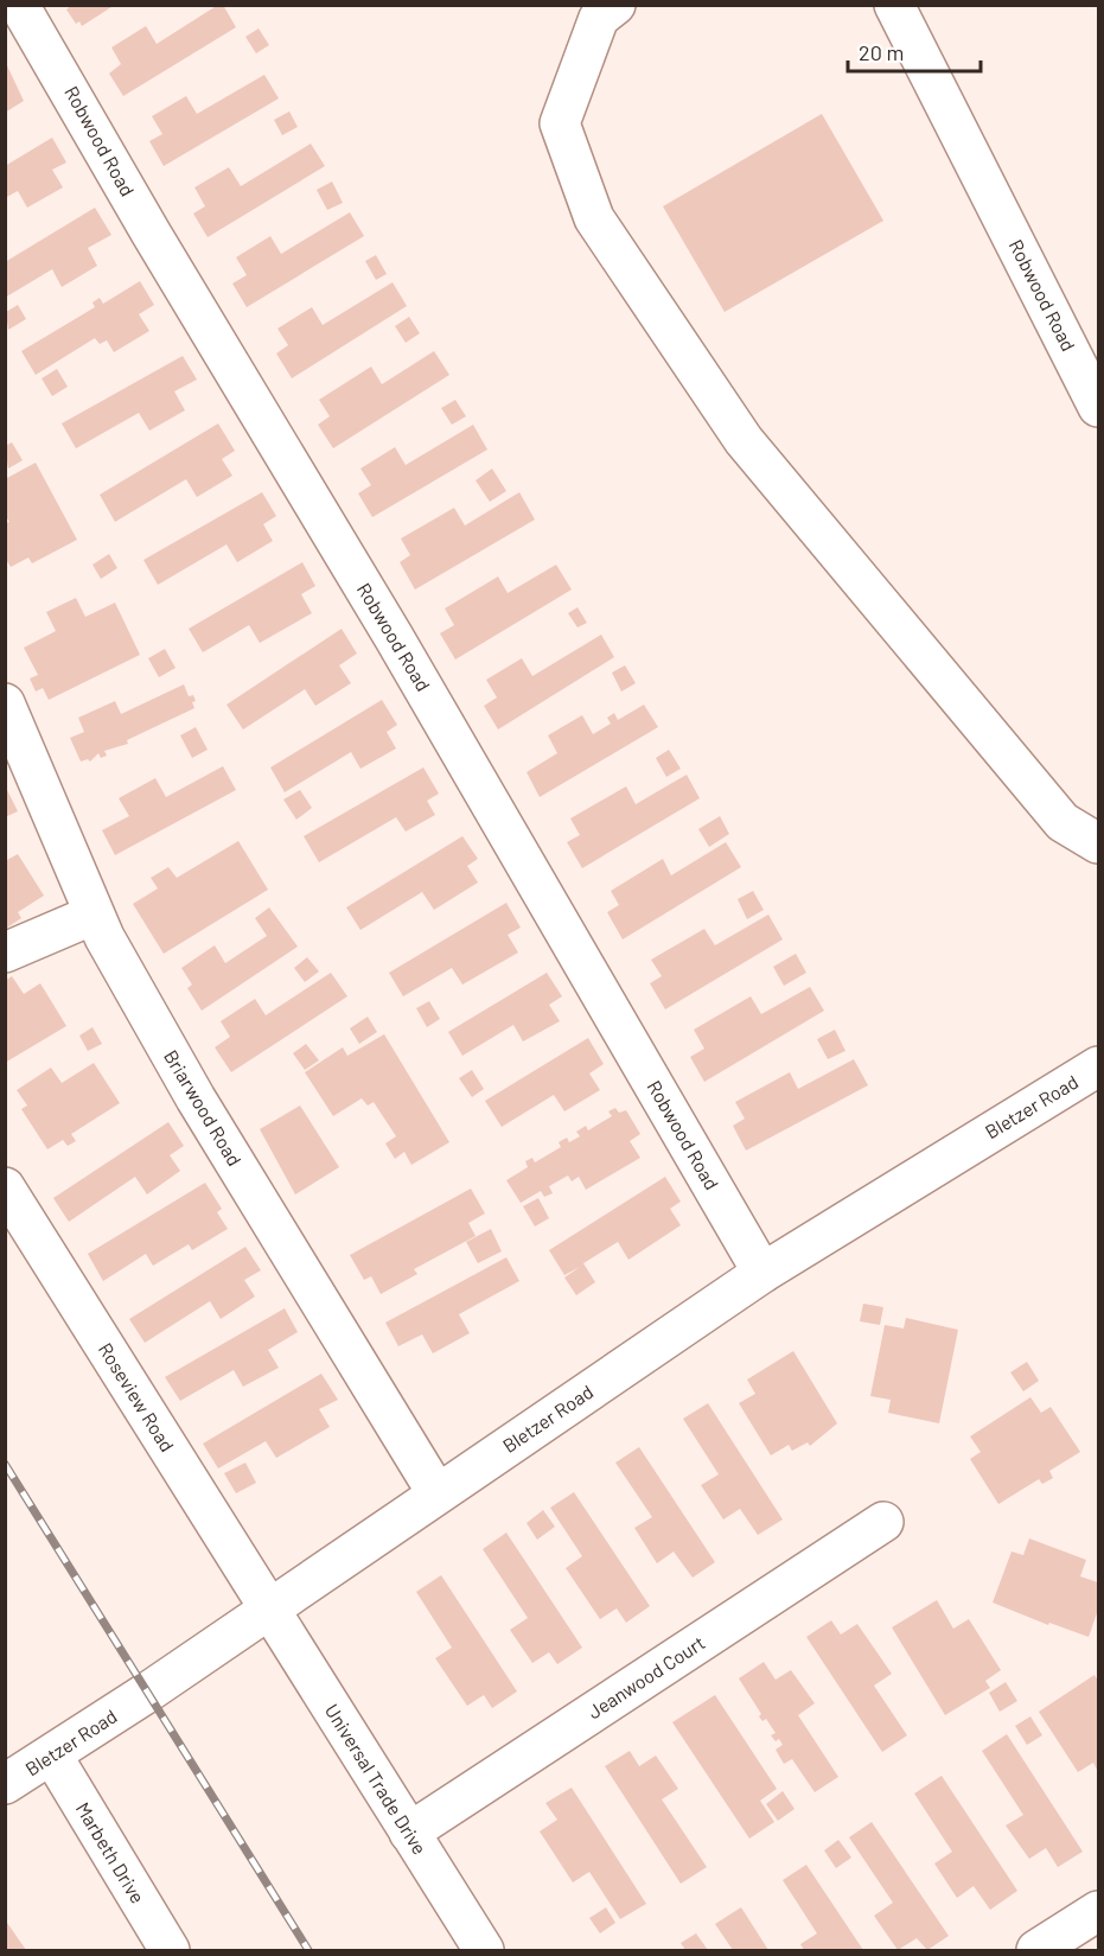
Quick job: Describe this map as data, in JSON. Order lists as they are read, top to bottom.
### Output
{
  "streets": {
    "street": [
      "Robwood Road",
      "Bletzer Road",
      "Briarwood Road",
      "Roseview Road",
      "Jeanwood Court",
      "Universal Trade Drive",
      "Marbeth Drive"
    ]
  },
  "crossings": [
    ["Robwood Road", "Bletzer Road"],
    ["Bletzer Road", "Briarwood Road"],
    ["Bletzer Road", "Roseview Road"],
    ["Bletzer Road", "Universal Trade Drive"],
    ["Bletzer Road", "Marbeth Drive"],
    ["Roseview Road", "Universal Trade Drive"],
    ["Jeanwood Court", "Universal Trade Drive"]
  ],
  "scale_bar": "20 m"
}
